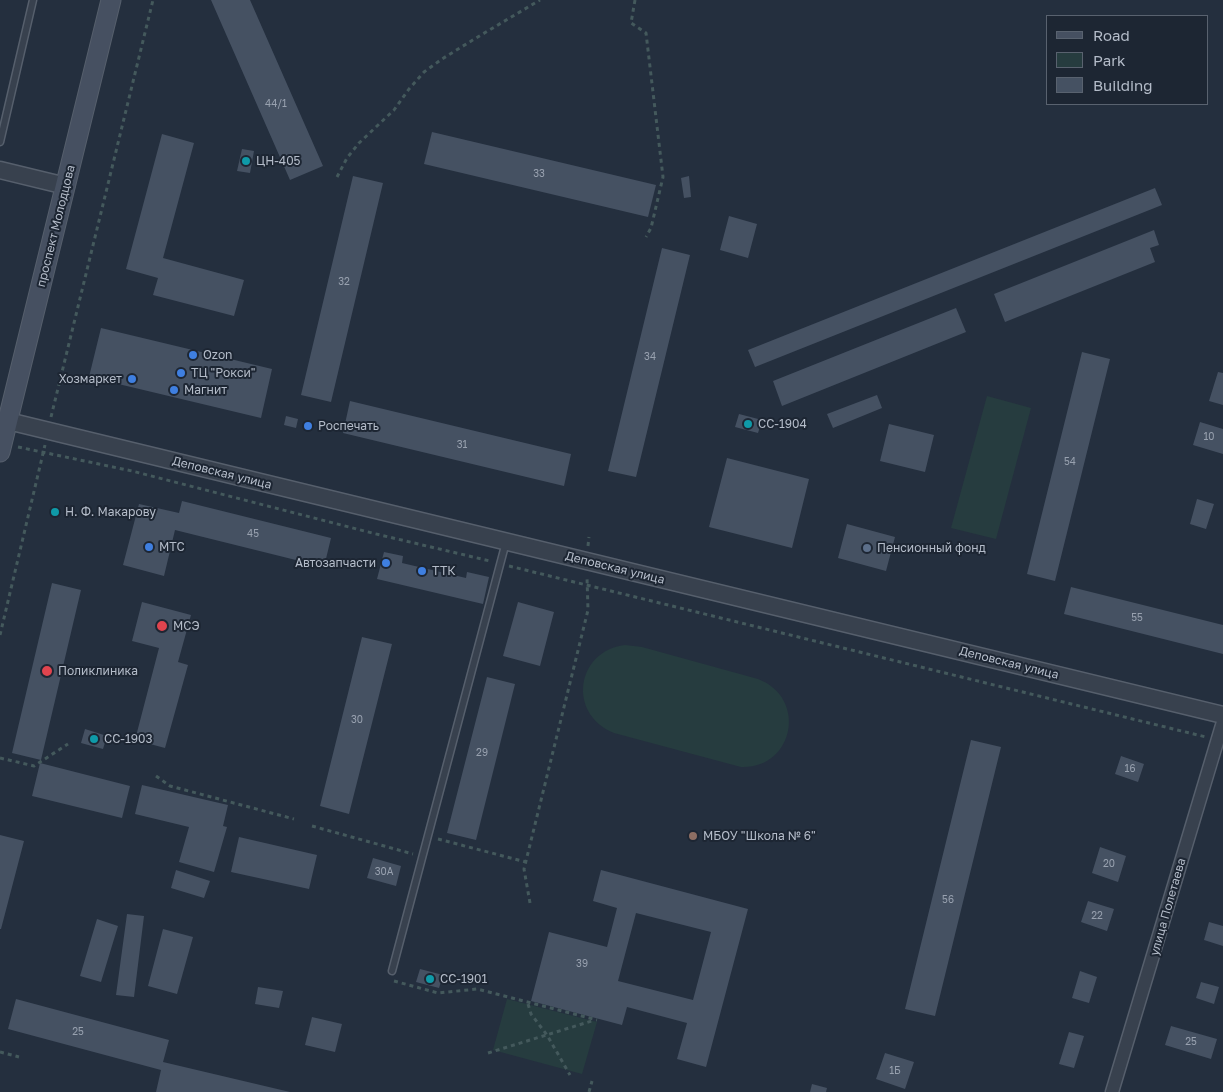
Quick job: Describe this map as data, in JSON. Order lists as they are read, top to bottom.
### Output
{
  "streets": {
    "main road": ["проспект Молодцова"],
    "street": ["Деповская улица", "улица Полетаева"]
  },
  "crossings": [
    ["проспект Молодцова", "Деповская улица"]
  ],
  "places": [
    "ЦН-405",
    "Ozon",
    "ТЦ \"Рокси\"",
    "Хозмаркет",
    "Магнит",
    "СС-1904",
    "Роспечать",
    "Н. Ф. Макарову",
    "МТС",
    "Пенсионный фонд",
    "Автозапчасти",
    "ТТК",
    "МСЭ",
    "Поликлиника",
    "СС-1903",
    "МБОУ \"Школа № 6\"",
    "СС-1901"
  ],
  "house_numbers": [
    "44/1",
    "33",
    "32",
    "34",
    "10",
    "31",
    "54",
    "45",
    "55",
    "30",
    "29",
    "16",
    "20",
    "30А",
    "56",
    "22",
    "39",
    "25",
    "25",
    "1Б"
  ],
  "legend": ["Road", "Park", "Building"]
}
